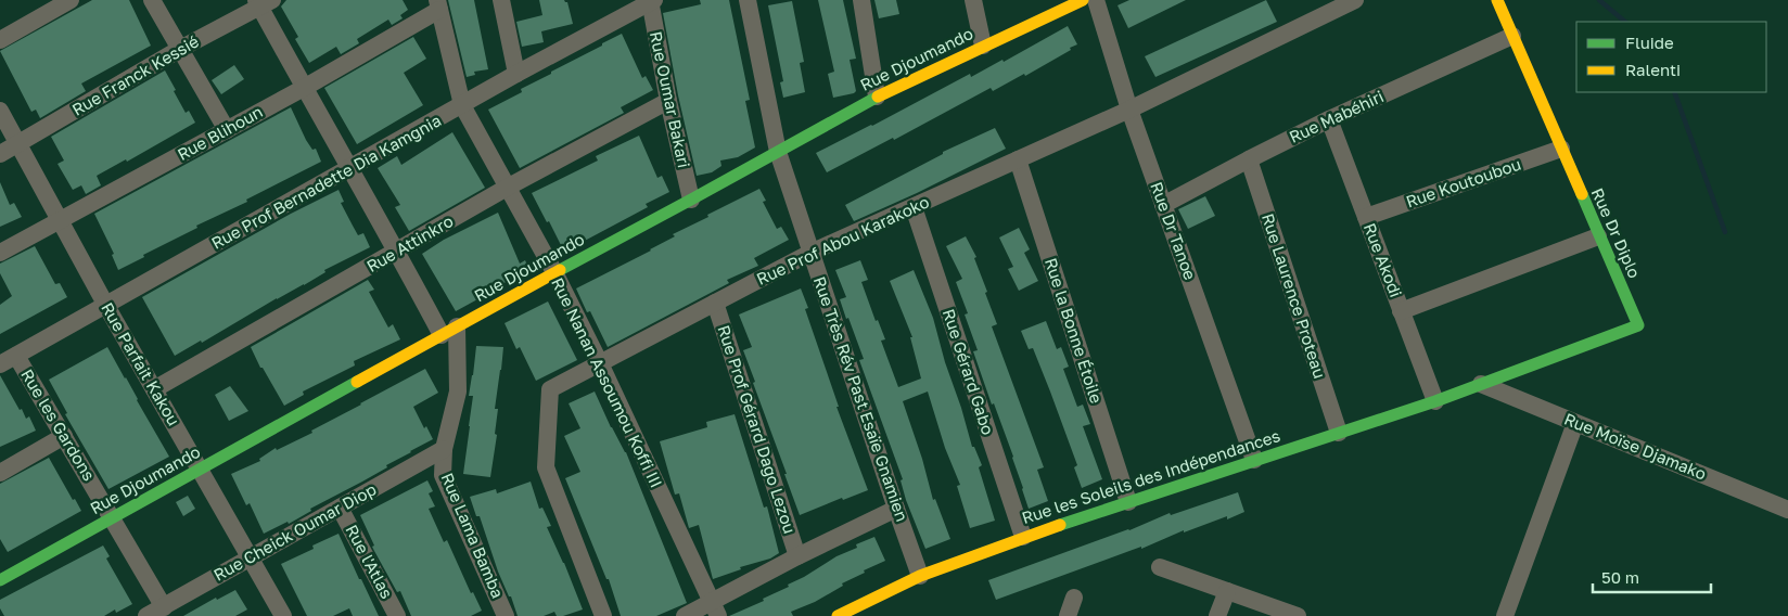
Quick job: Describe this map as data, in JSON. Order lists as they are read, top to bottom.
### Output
{
  "streets": {
    "street": [
      "Rue Djoumando",
      "Rue Franck Kessié",
      "Rue Oumar Bakari",
      "Rue Mabéhiri",
      "Rue Blihoun",
      "Rue Prof Bernadette Dia Kamgnia",
      "Rue Koutoubou",
      "Rue Dr Tanoe",
      "Rue Dr Diplo",
      "Rue Prof Abou Karakoko",
      "Rue Attinkro",
      "Rue Akodi",
      "Rue Laurence Proteau",
      "Rue la Bonne Étoile",
      "Rue Parfait Kakou",
      "Rue Gérard Gabo",
      "Rue Nanan Assoumou Koffi III",
      "Rue Très Rév Past Esaïe Gnamien",
      "Rue les Gardons",
      "Rue Prof Gérard Dago Lezou",
      "Rue Moïse Djamako",
      "Rue les Soleils des Indépendances",
      "Rue Cheick Oumar Diop",
      "Rue Lama Bamba",
      "Rue l'Atlas"
    ]
  },
  "crossings": [
    ["Rue Djoumando", "Rue Oumar Bakari"],
    ["Rue Djoumando", "Rue Parfait Kakou"],
    ["Rue Djoumando", "Rue Nanan Assoumou Koffi III"],
    ["Rue Djoumando", "Rue Très Rév Past Esaïe Gnamien"],
    ["Rue Djoumando", "Rue les Gardons"],
    ["Rue Djoumando", "Rue Lama Bamba"],
    ["Rue Franck Kessié", "Rue Parfait Kakou"],
    ["Rue Oumar Bakari", "Rue Prof Bernadette Dia Kamgnia"],
    ["Rue Oumar Bakari", "Rue Attinkro"],
    ["Rue Mabéhiri", "Rue Dr Tanoe"],
    ["Rue Mabéhiri", "Rue Dr Diplo"],
    ["Rue Mabéhiri", "Rue Akodi"],
    ["Rue Mabéhiri", "Rue Laurence Proteau"],
    ["Rue Blihoun", "Rue Parfait Kakou"],
    ["Rue Blihoun", "Rue Nanan Assoumou Koffi III"],
    ["Rue Prof Bernadette Dia Kamgnia", "Rue Parfait Kakou"],
    ["Rue Prof Bernadette Dia Kamgnia", "Rue Nanan Assoumou Koffi III"],
    ["Rue Prof Bernadette Dia Kamgnia", "Rue les Gardons"],
    ["Rue Koutoubou", "Rue Dr Diplo"],
    ["Rue Koutoubou", "Rue Akodi"],
    ["Rue Dr Tanoe", "Rue Prof Abou Karakoko"],
    ["Rue Dr Tanoe", "Rue les Soleils des Indépendances"],
    ["Rue Dr Diplo", "Rue Moïse Djamako"],
    ["Rue Dr Diplo", "Rue les Soleils des Indépendances"],
    ["Rue Prof Abou Karakoko", "Rue la Bonne Étoile"],
    ["Rue Prof Abou Karakoko", "Rue Gérard Gabo"],
    ["Rue Prof Abou Karakoko", "Rue Nanan Assoumou Koffi III"],
    ["Rue Prof Abou Karakoko", "Rue Très Rév Past Esaïe Gnamien"],
    ["Rue Prof Abou Karakoko", "Rue Prof Gérard Dago Lezou"],
    ["Rue Attinkro", "Rue Parfait Kakou"],
    ["Rue Attinkro", "Rue Nanan Assoumou Koffi III"],
    ["Rue Akodi", "Rue les Soleils des Indépendances"],
    ["Rue Laurence Proteau", "Rue les Soleils des Indépendances"],
    ["Rue la Bonne Étoile", "Rue les Soleils des Indépendances"],
    ["Rue Parfait Kakou", "Rue Cheick Oumar Diop"],
    ["Rue Gérard Gabo", "Rue les Soleils des Indépendances"],
    ["Rue Très Rév Past Esaïe Gnamien", "Rue les Soleils des Indépendances"],
    ["Rue les Gardons", "Rue Cheick Oumar Diop"],
    ["Rue Moïse Djamako", "Rue les Soleils des Indépendances"],
    ["Rue Cheick Oumar Diop", "Rue Lama Bamba"],
    ["Rue Cheick Oumar Diop", "Rue l'Atlas"]
  ],
  "legend": ["Fluide", "Ralenti"],
  "scale_bar": "50 m"
}
